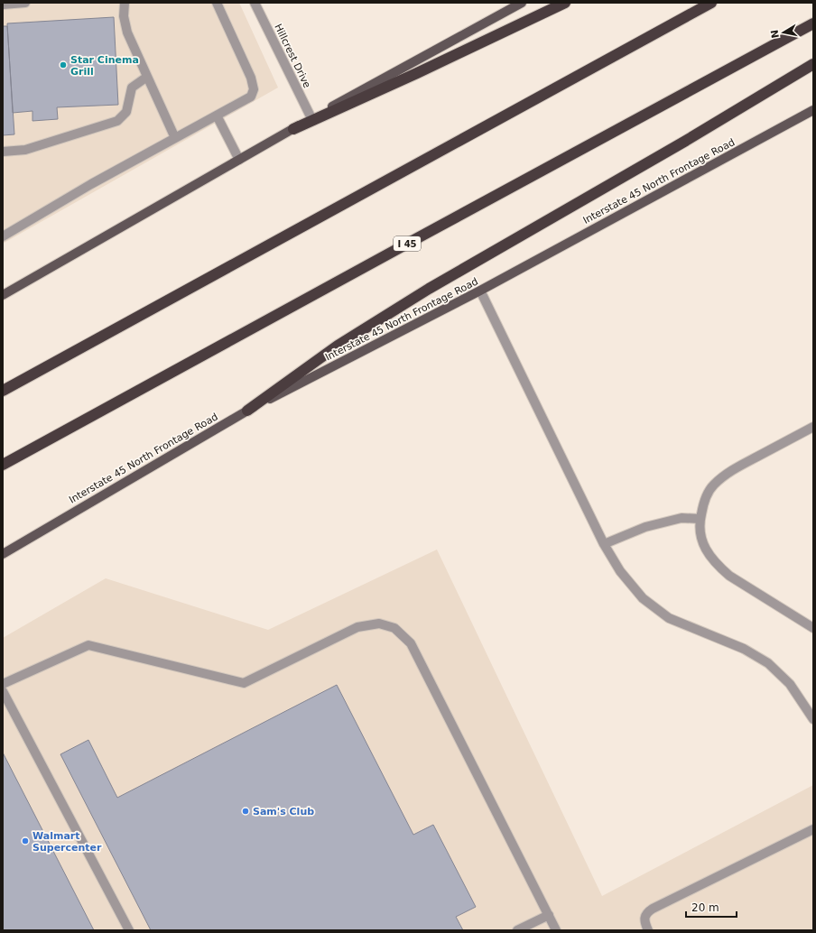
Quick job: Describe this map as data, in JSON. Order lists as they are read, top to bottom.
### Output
{
  "streets": {
    "highway": ["I 45"],
    "main road": ["Interstate 45 North Frontage Road"],
    "street": ["Hillcrest Drive"]
  },
  "places": ["Star Cinema Grill", "Sam's Club", "Walmart Supercenter"],
  "scale_bar": "20 m",
  "north": "left"
}
